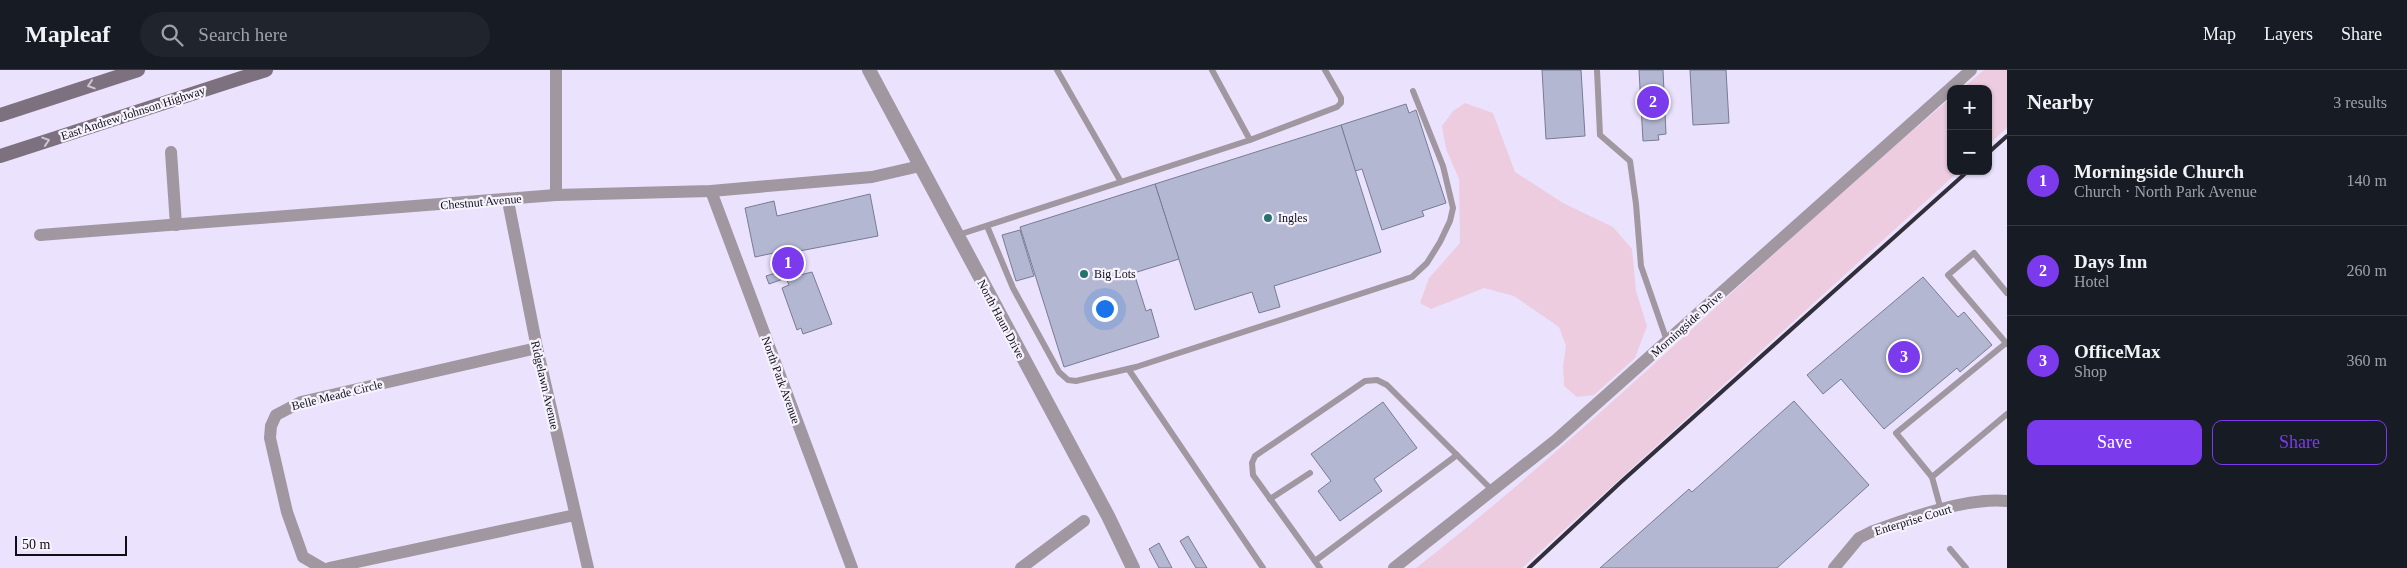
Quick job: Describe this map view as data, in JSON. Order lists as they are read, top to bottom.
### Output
{
  "streets": {
    "main road": ["East Andrew Johnson Highway"],
    "street": [
      "Chestnut Avenue",
      "North Haun Drive",
      "Morningside Drive",
      "North Park Avenue",
      "Ridgelawn Avenue",
      "Belle Meade Circle",
      "Enterprise Court"
    ]
  },
  "crossings": [
    ["Chestnut Avenue", "North Haun Drive"],
    ["Chestnut Avenue", "North Park Avenue"],
    ["Chestnut Avenue", "Ridgelawn Avenue"],
    ["Ridgelawn Avenue", "Belle Meade Circle"]
  ],
  "places": ["Ingles", "Big Lots"],
  "scale_bar": "50 m",
  "page": {
    "header": "Mapleaf",
    "search": "Search here",
    "nav": ["Map", "Layers", "Share"],
    "heading": ["Nearby", "3 results"],
    "pins": ["2", "1", "3"],
    "map_buttons": ["+", "−"],
    "list": [
      {
        "mark": "1",
        "name": "Morningside Church",
        "note": "Church · North Park Avenue",
        "value": "140 m"
      },
      {
        "mark": "2",
        "name": "Days Inn",
        "note": "Hotel",
        "value": "260 m"
      },
      {
        "mark": "3",
        "name": "OfficeMax",
        "note": "Shop",
        "value": "360 m"
      }
    ],
    "buttons": ["Save", "Share"],
    "scale": "50 m"
  }
}
